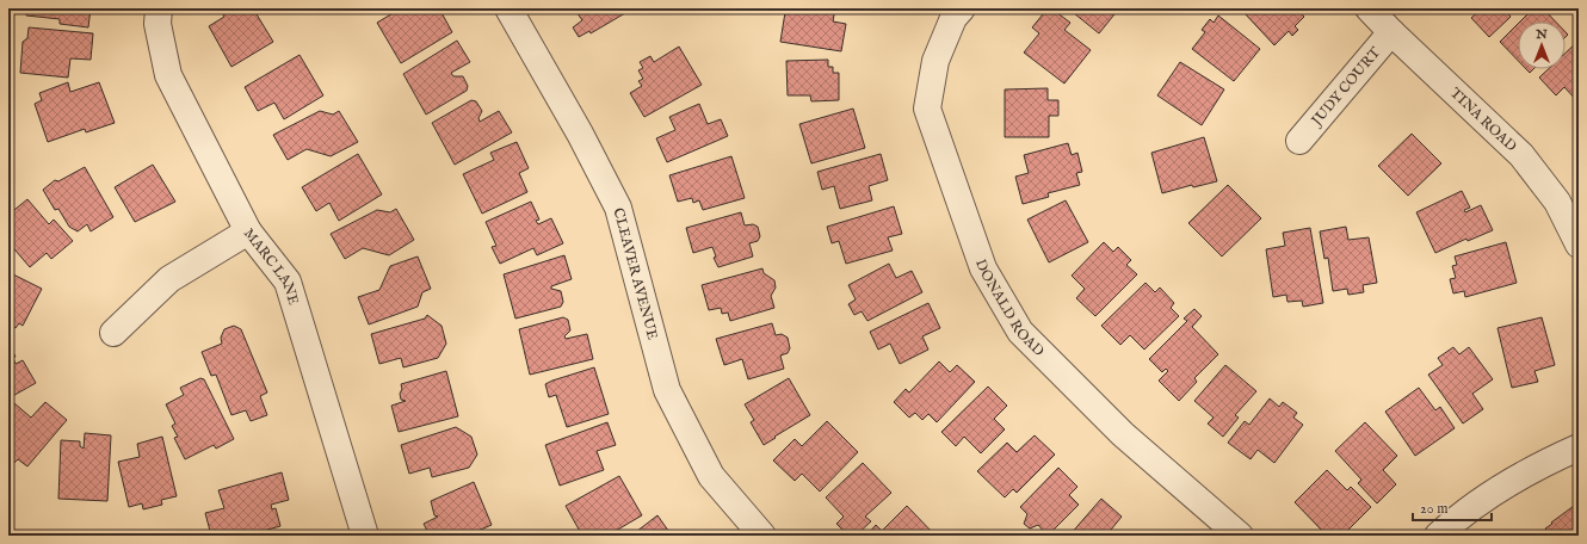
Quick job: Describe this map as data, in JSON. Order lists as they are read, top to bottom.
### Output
{
  "streets": {
    "street": [
      "JUDY COURT",
      "TINA ROAD",
      "MARC LANE",
      "CLEAVER AVENUE",
      "DONALD ROAD"
    ]
  },
  "crossings": [
    ["JUDY COURT", "TINA ROAD"]
  ],
  "scale_bar": "20 m",
  "north": "top"
}
